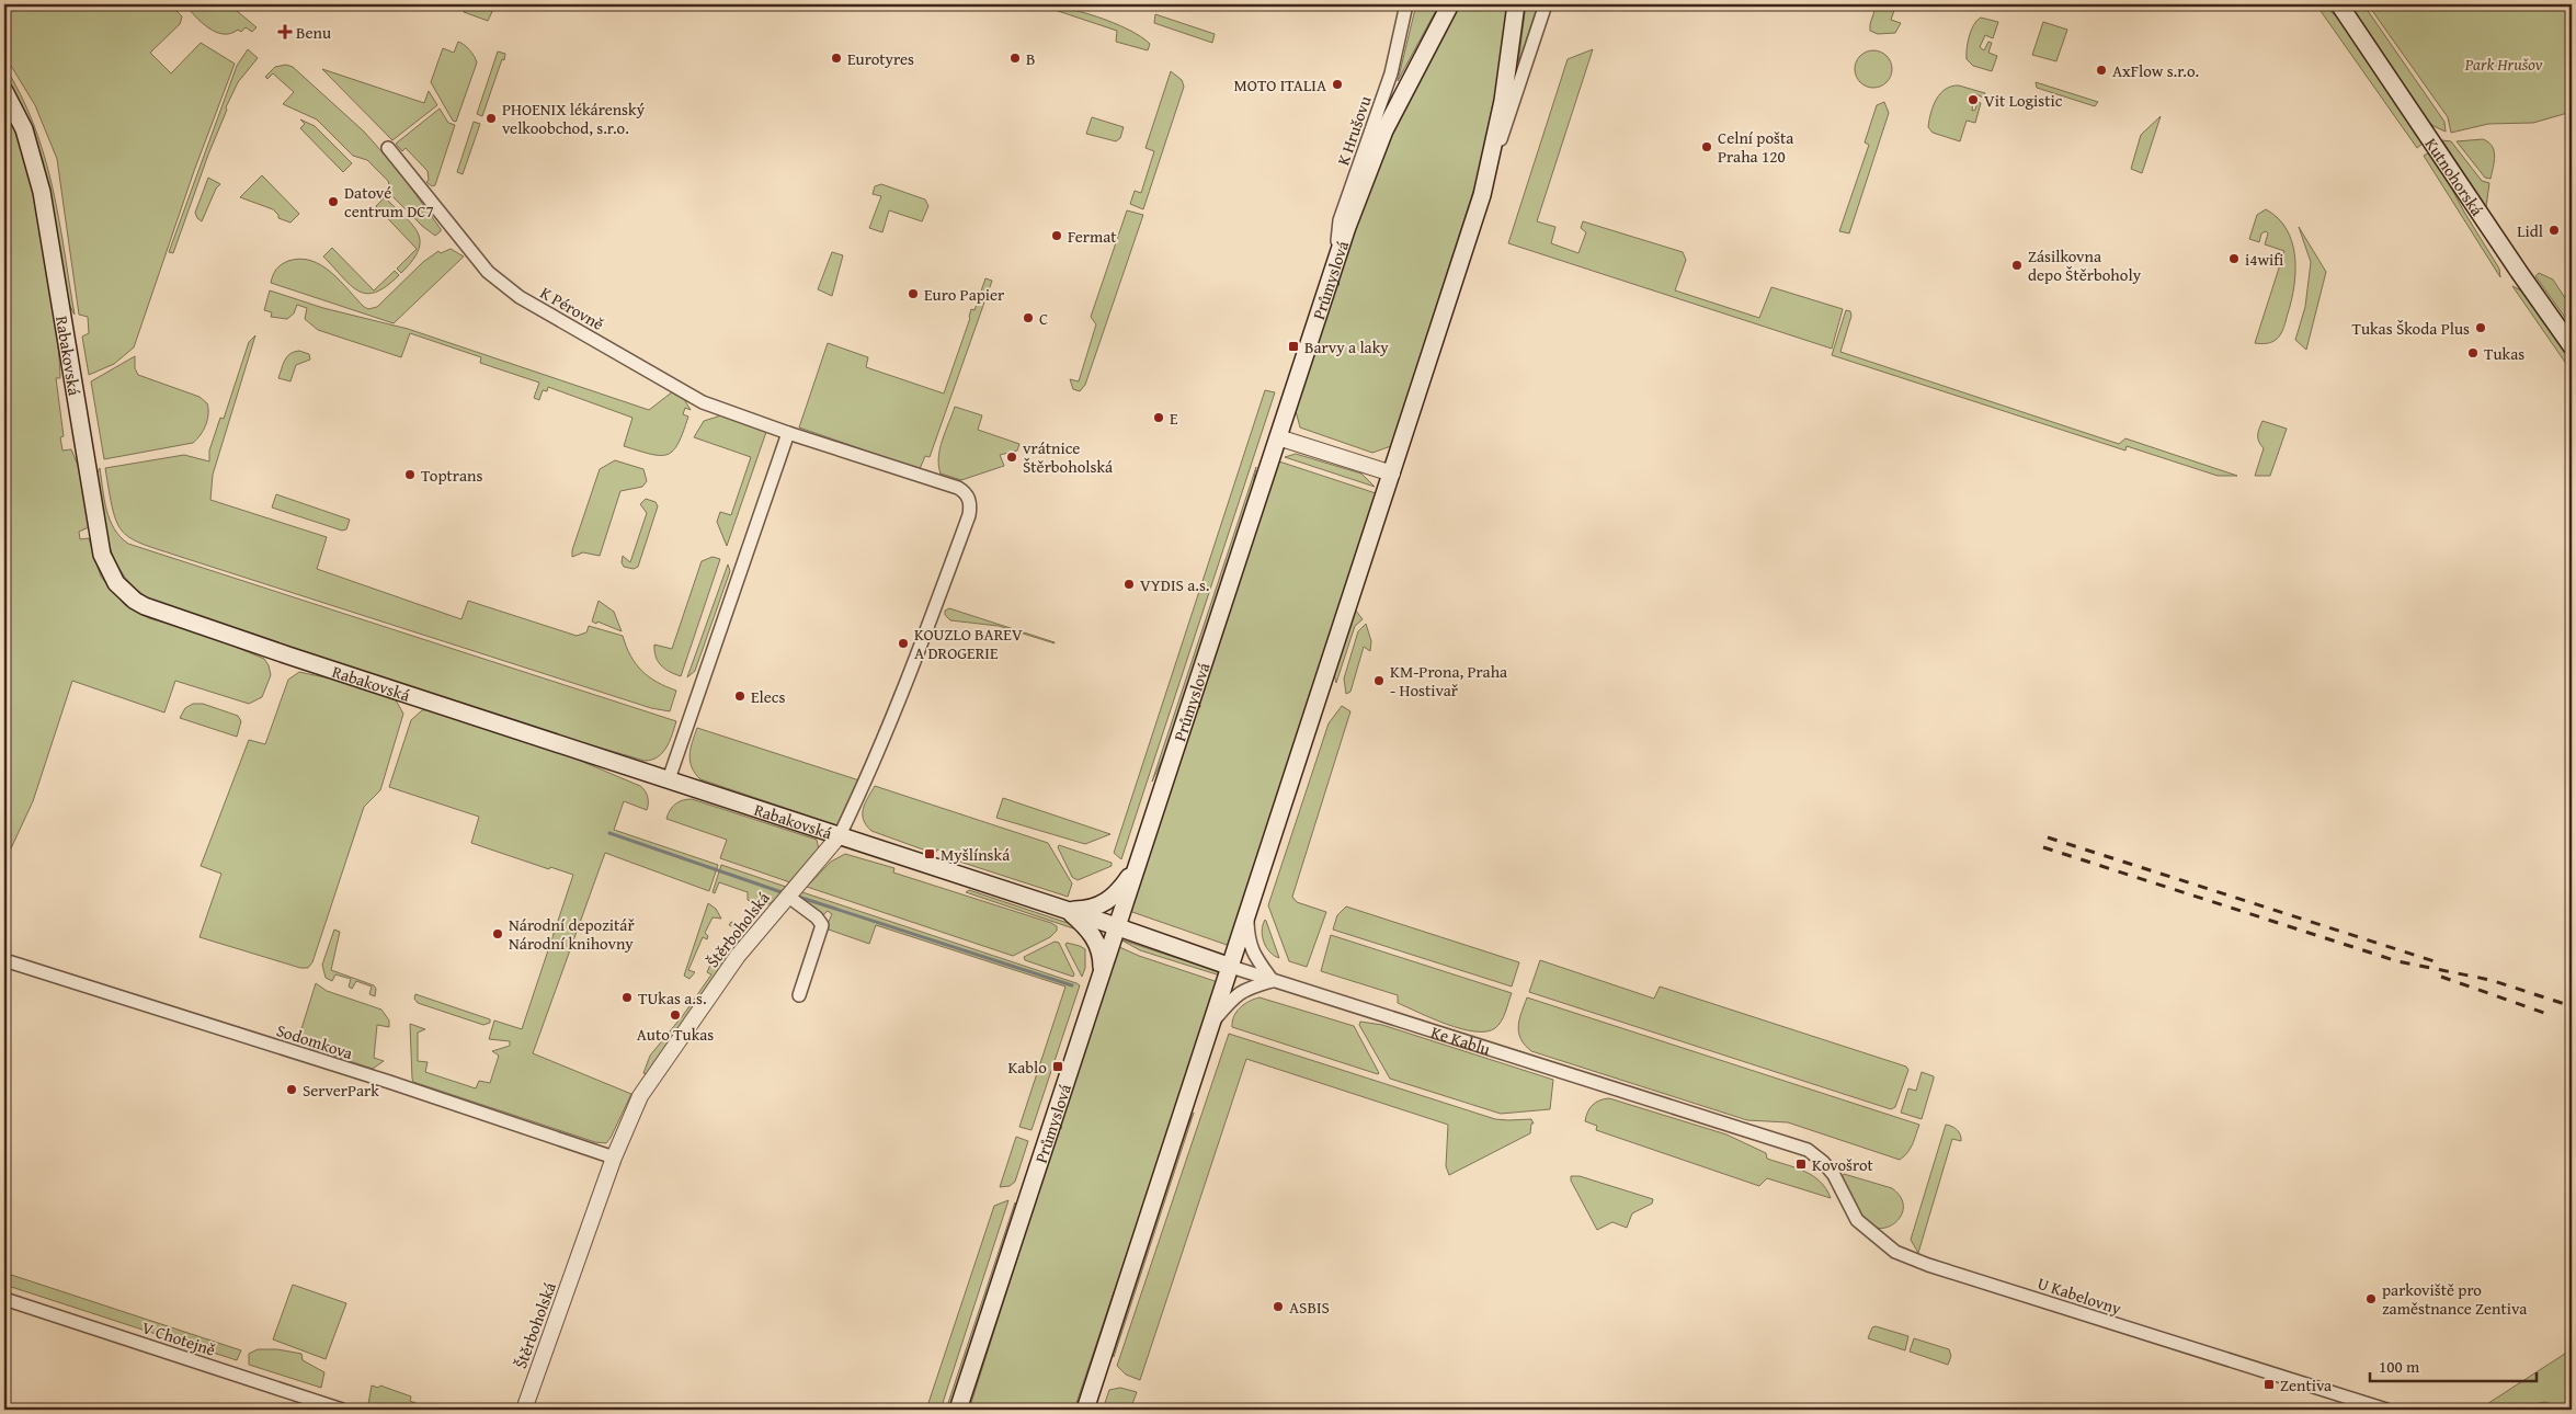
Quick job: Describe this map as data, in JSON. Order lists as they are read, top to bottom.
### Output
{
  "streets": {
    "main road": [
      "Kutnohorská",
      "Průmyslová",
      "Rabakovská",
      "Ke Kablu"
    ],
    "street": [
      "K Hrušovu",
      "K Pérovně",
      "Štěrboholská",
      "Sodomkova",
      "U Kabelovny",
      "V Chotejně"
    ]
  },
  "crossings": [
    ["K Hrušovu", "Průmyslová"],
    ["Průmyslová", "Rabakovská"],
    ["Průmyslová", "Ke Kablu"],
    ["K Pérovně", "Štěrboholská"],
    ["Rabakovská", "Štěrboholská"],
    ["Rabakovská", "Ke Kablu"],
    ["Štěrboholská", "Sodomkova"],
    ["Ke Kablu", "U Kabelovny"]
  ],
  "parks": ["Park Hrušov"],
  "places": {
    "health": ["Benu"],
    "other": [
      "Eurotyres",
      "B",
      "AxFlow s.r.o.",
      "MOTO ITALIA",
      "Vit Logistic",
      "PHOENIX lékárenský velkoobchod, s.r.o.",
      "Celní pošta Praha 120",
      "Datové centrum DC7",
      "Lidl",
      "Fermat",
      "i4wifi",
      "Zásilkovna depo Štěrboholy",
      "Euro Papier",
      "C",
      "Tukas Škoda Plus",
      "Tukas",
      "E",
      "vrátnice Štěrboholská",
      "Toptrans",
      "VYDIS a.s.",
      "KOUZLO BAREV A DROGERIE",
      "KM-Prona, Praha - Hostivař",
      "Elecs",
      "Národní depozitář Národní knihovny",
      "TUkas a.s.",
      "Auto Tukas",
      "ServerPark",
      "parkoviště pro zaměstnance Zentiva",
      "ASBIS"
    ],
    "transit": [
      "Barvy a laky",
      "Myšlínská",
      "Kablo",
      "Kovošrot",
      "Zentiva"
    ]
  },
  "scale_bar": "100 m"
}
